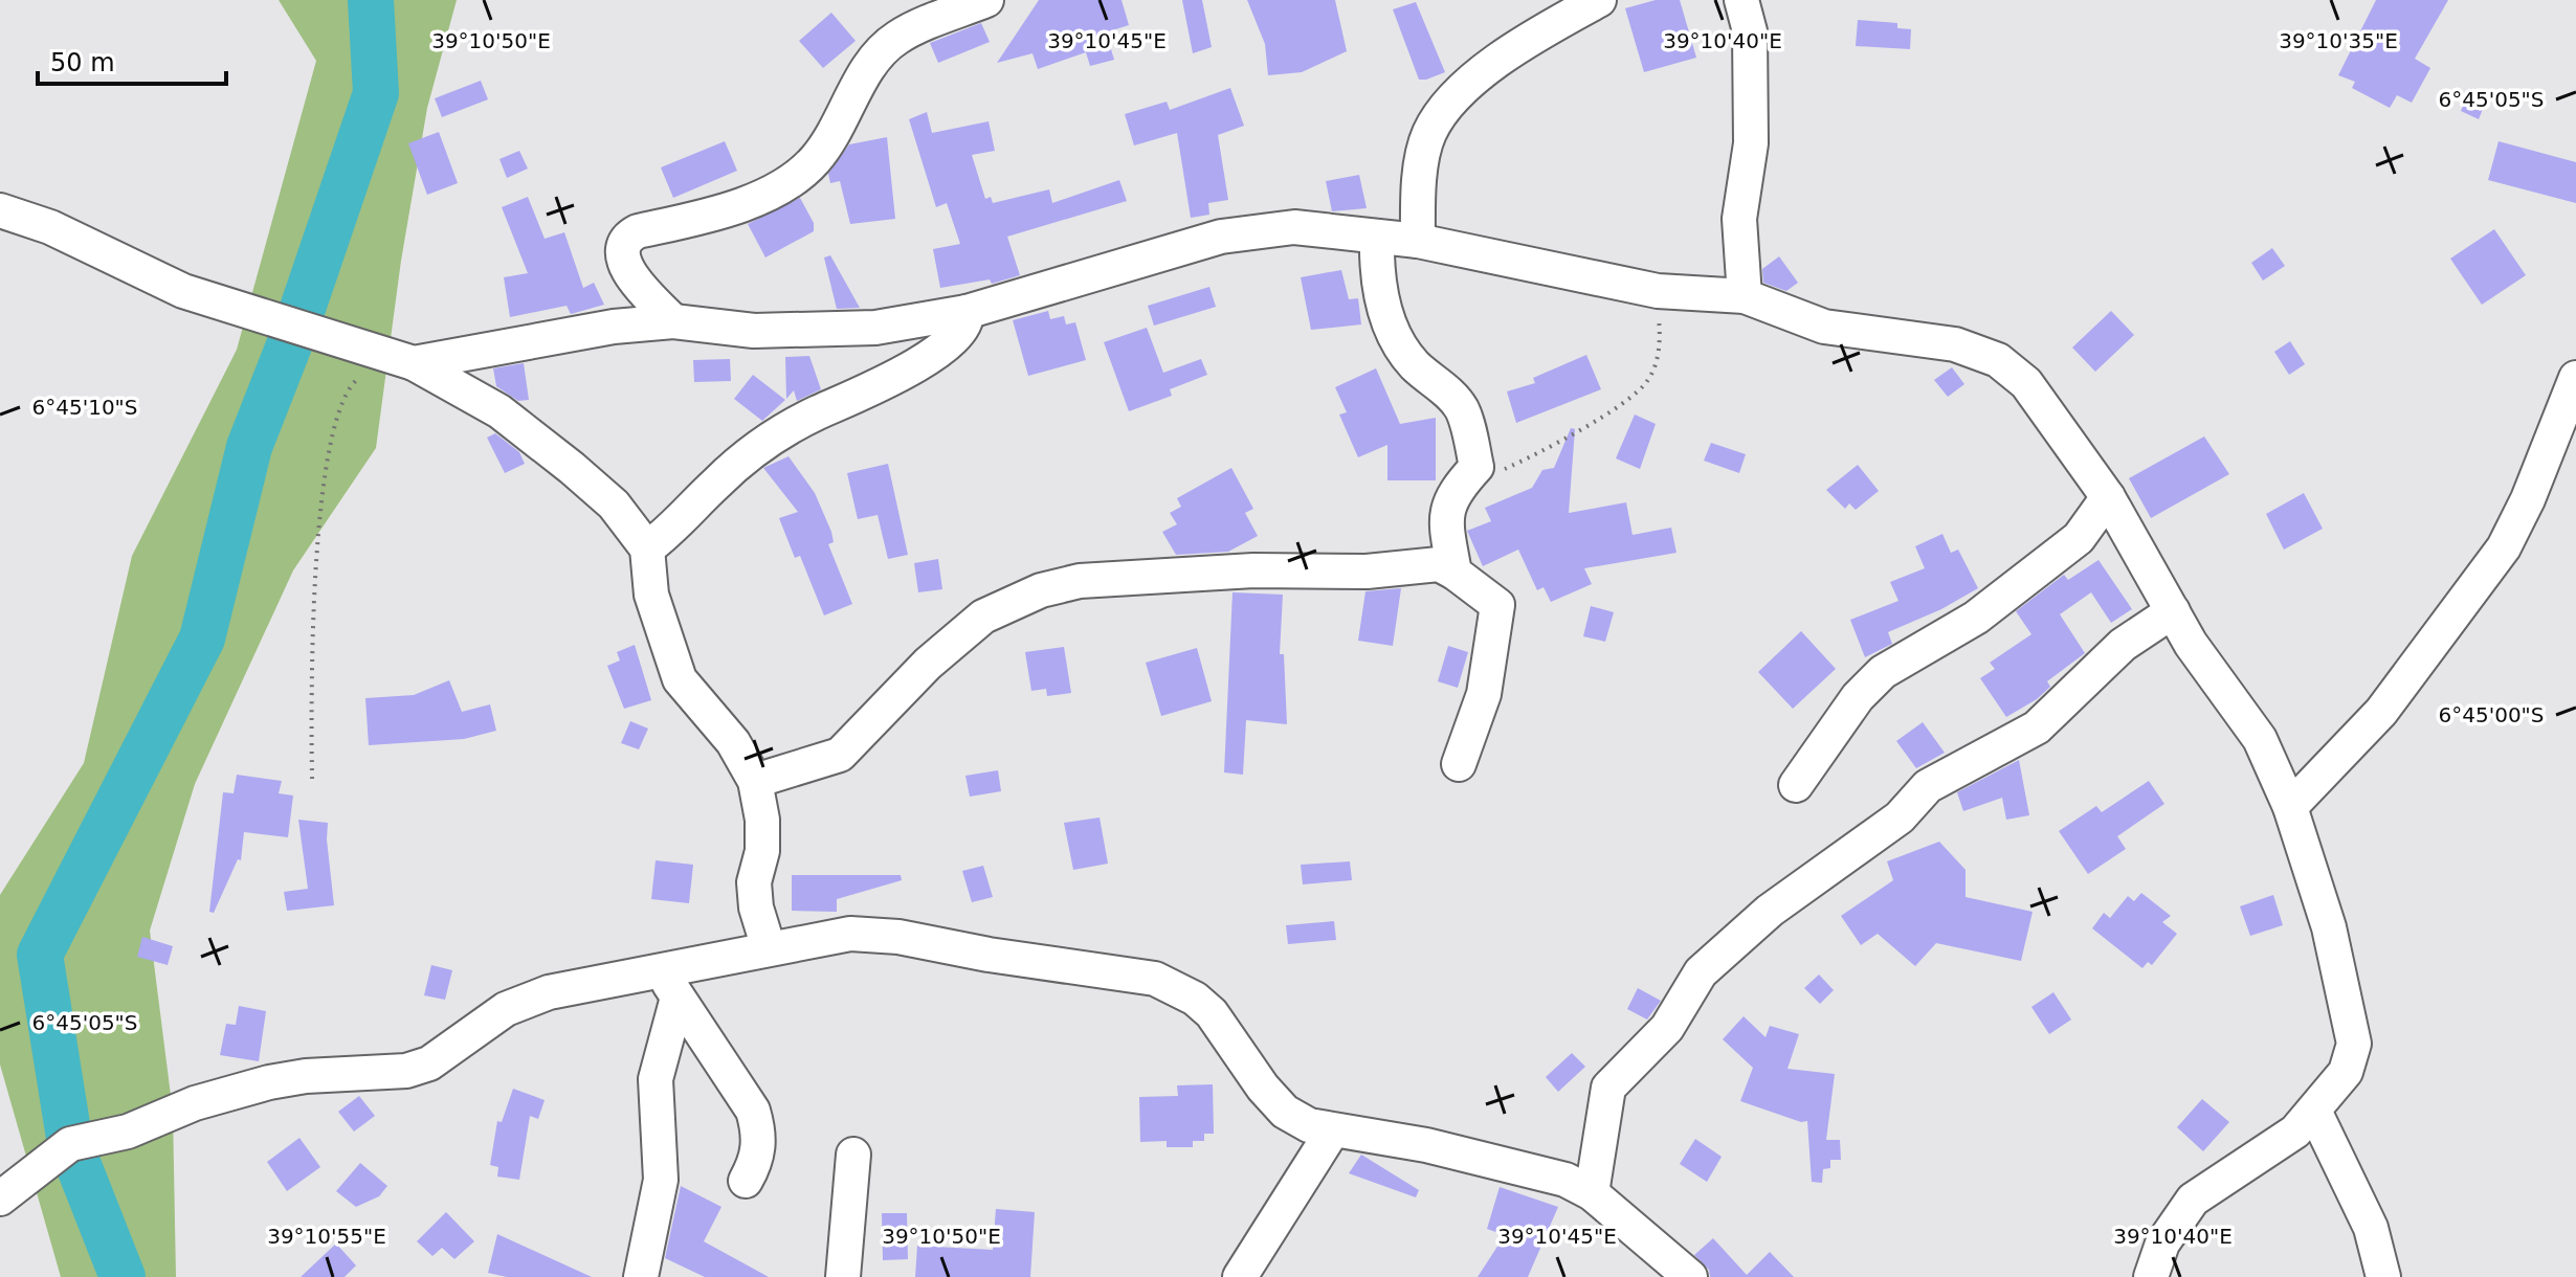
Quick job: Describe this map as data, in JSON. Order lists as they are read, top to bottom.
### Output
{
  "scale_bar": "50 m",
  "coordinates": [
    "39°10'50\"E",
    "39°10'45\"E",
    "39°10'40\"E",
    "39°10'35\"E",
    "6°45'05\"S",
    "6°45'10\"S",
    "6°45'00\"S",
    "39°10'55\"E"
  ]
}
